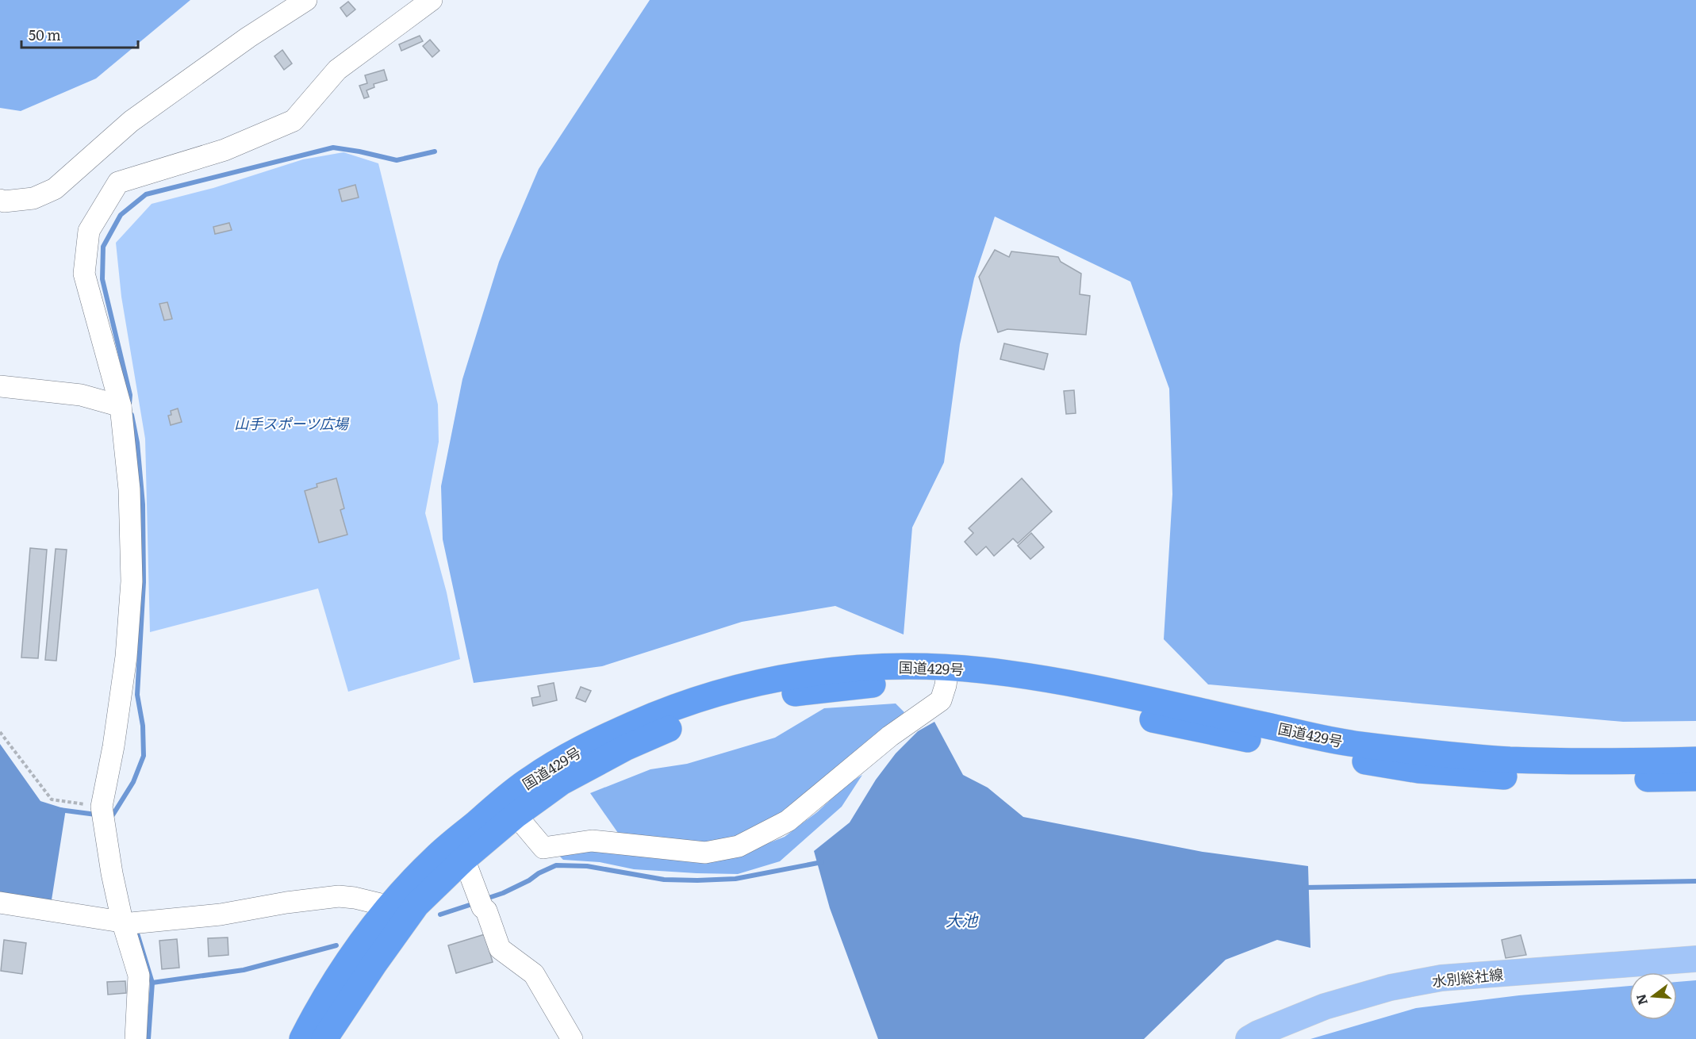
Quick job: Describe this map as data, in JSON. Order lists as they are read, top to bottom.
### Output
{
  "streets": {
    "highway": ["国道429号"],
    "main road": ["水別総社線"]
  },
  "water": ["大池"],
  "parks": ["山手スポーツ広場"],
  "scale_bar": "50 m",
  "north": "left"
}
